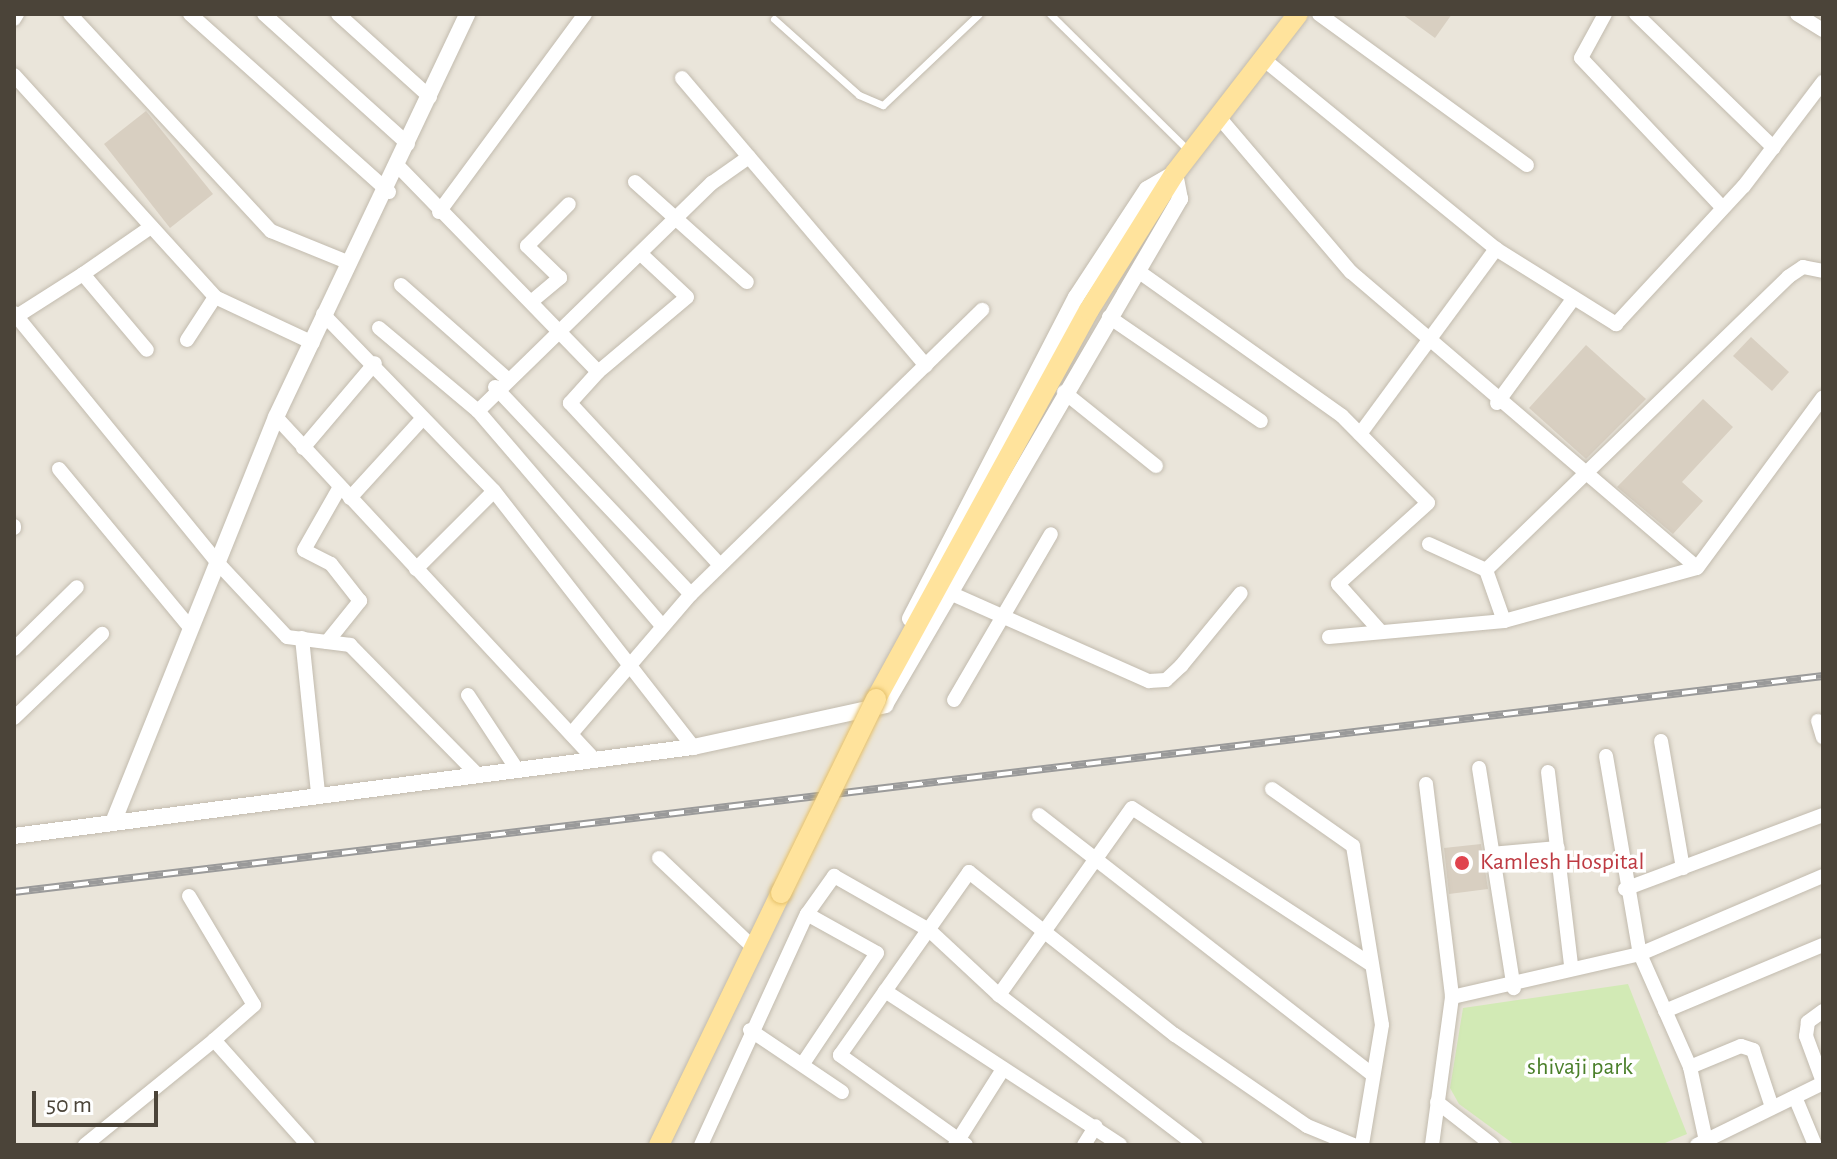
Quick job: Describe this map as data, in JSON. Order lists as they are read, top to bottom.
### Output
{
  "parks": ["shivaji park"],
  "places": ["Kamlesh Hospital"],
  "scale_bar": "50 m"
}
